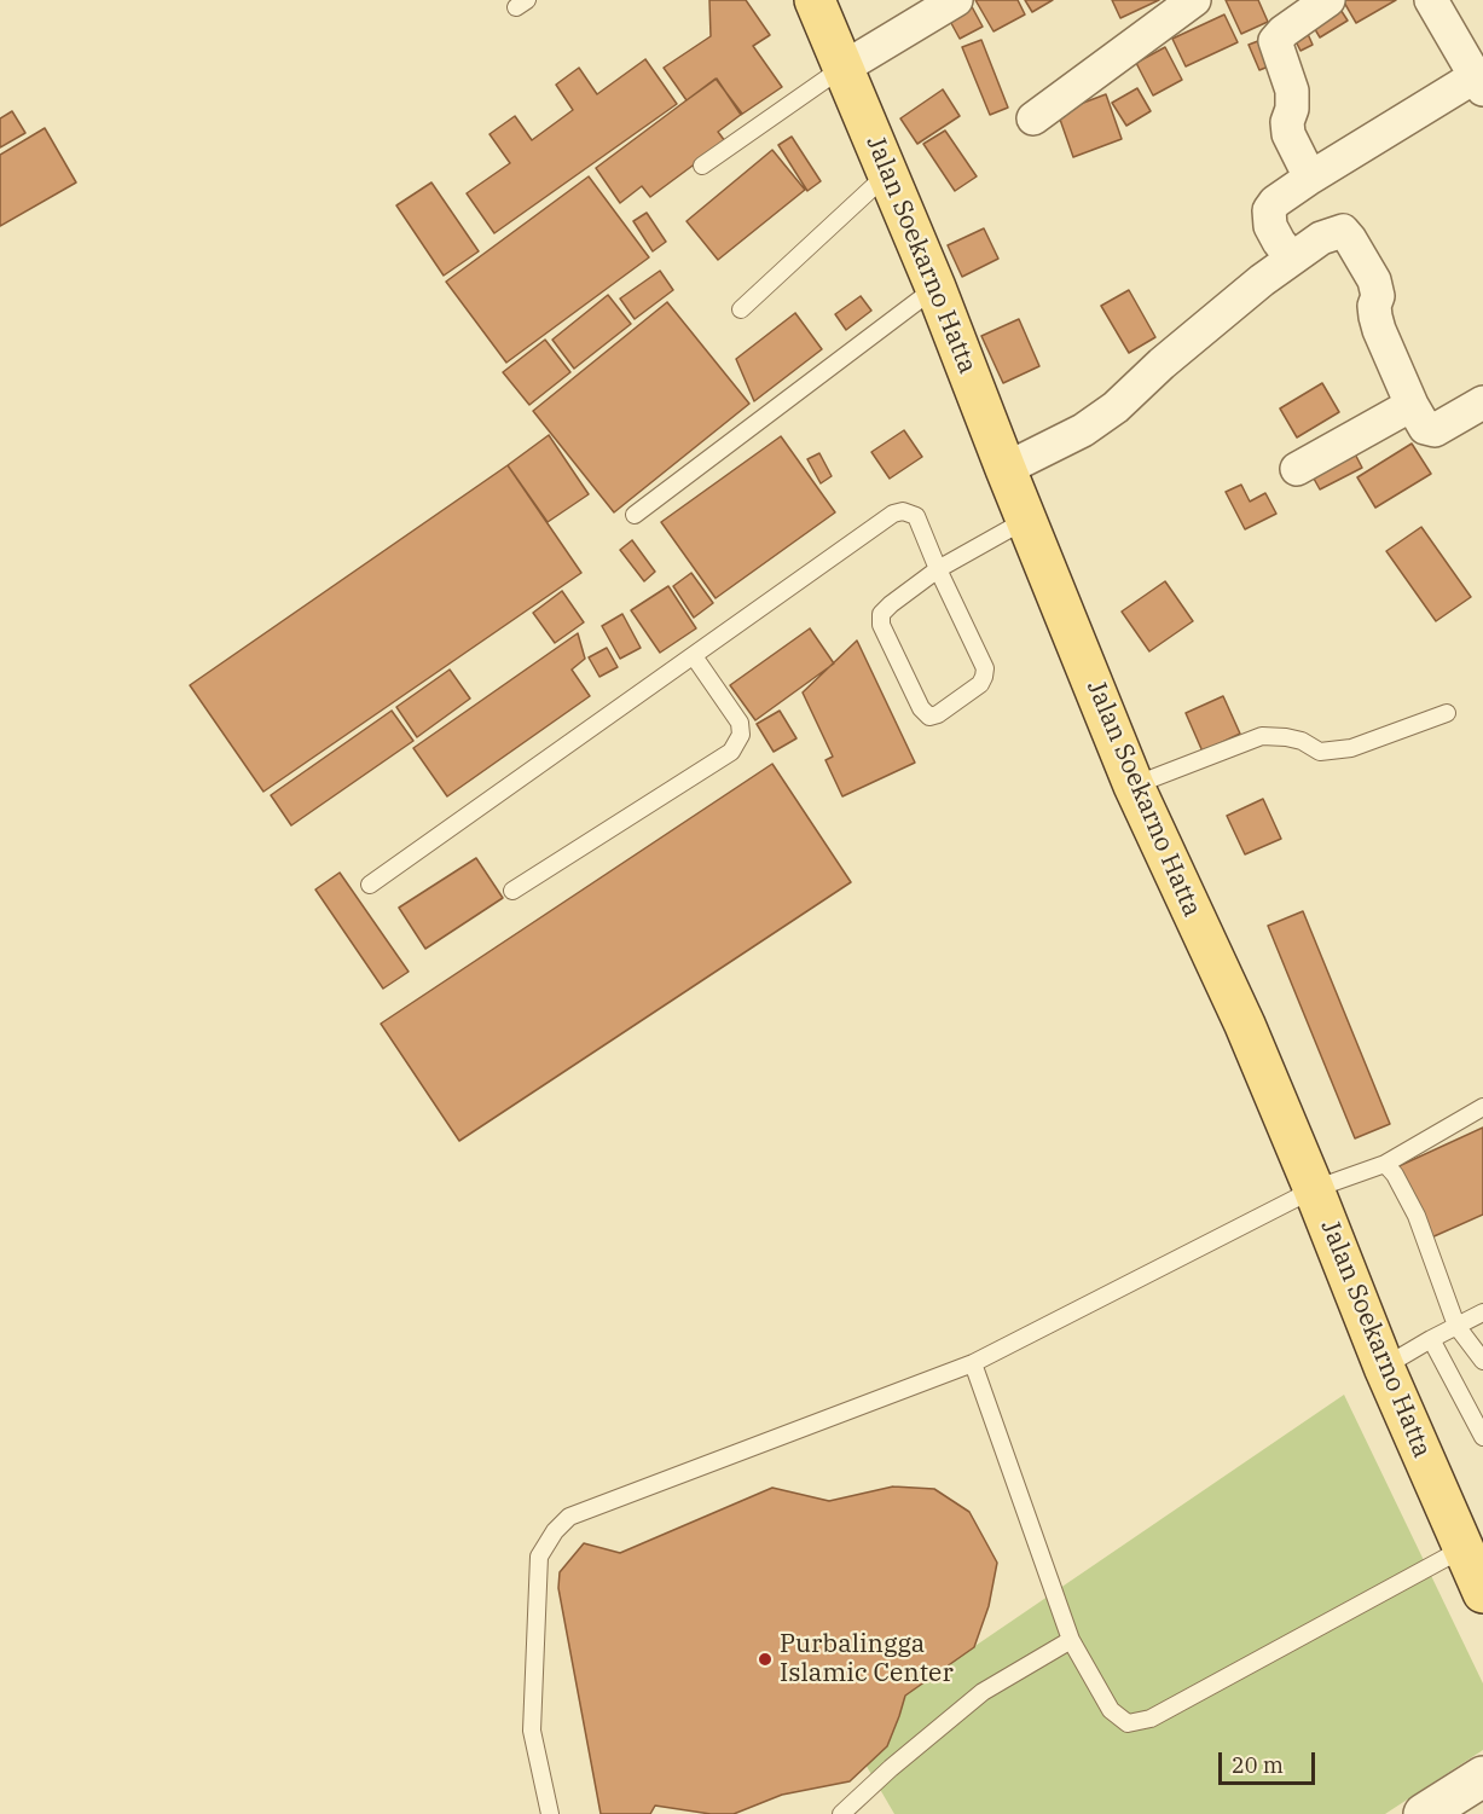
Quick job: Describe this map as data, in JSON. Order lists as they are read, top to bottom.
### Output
{
  "streets": {
    "main road": ["Jalan Soekarno Hatta"]
  },
  "places": ["Purbalingga Islamic Center"],
  "scale_bar": "20 m"
}
